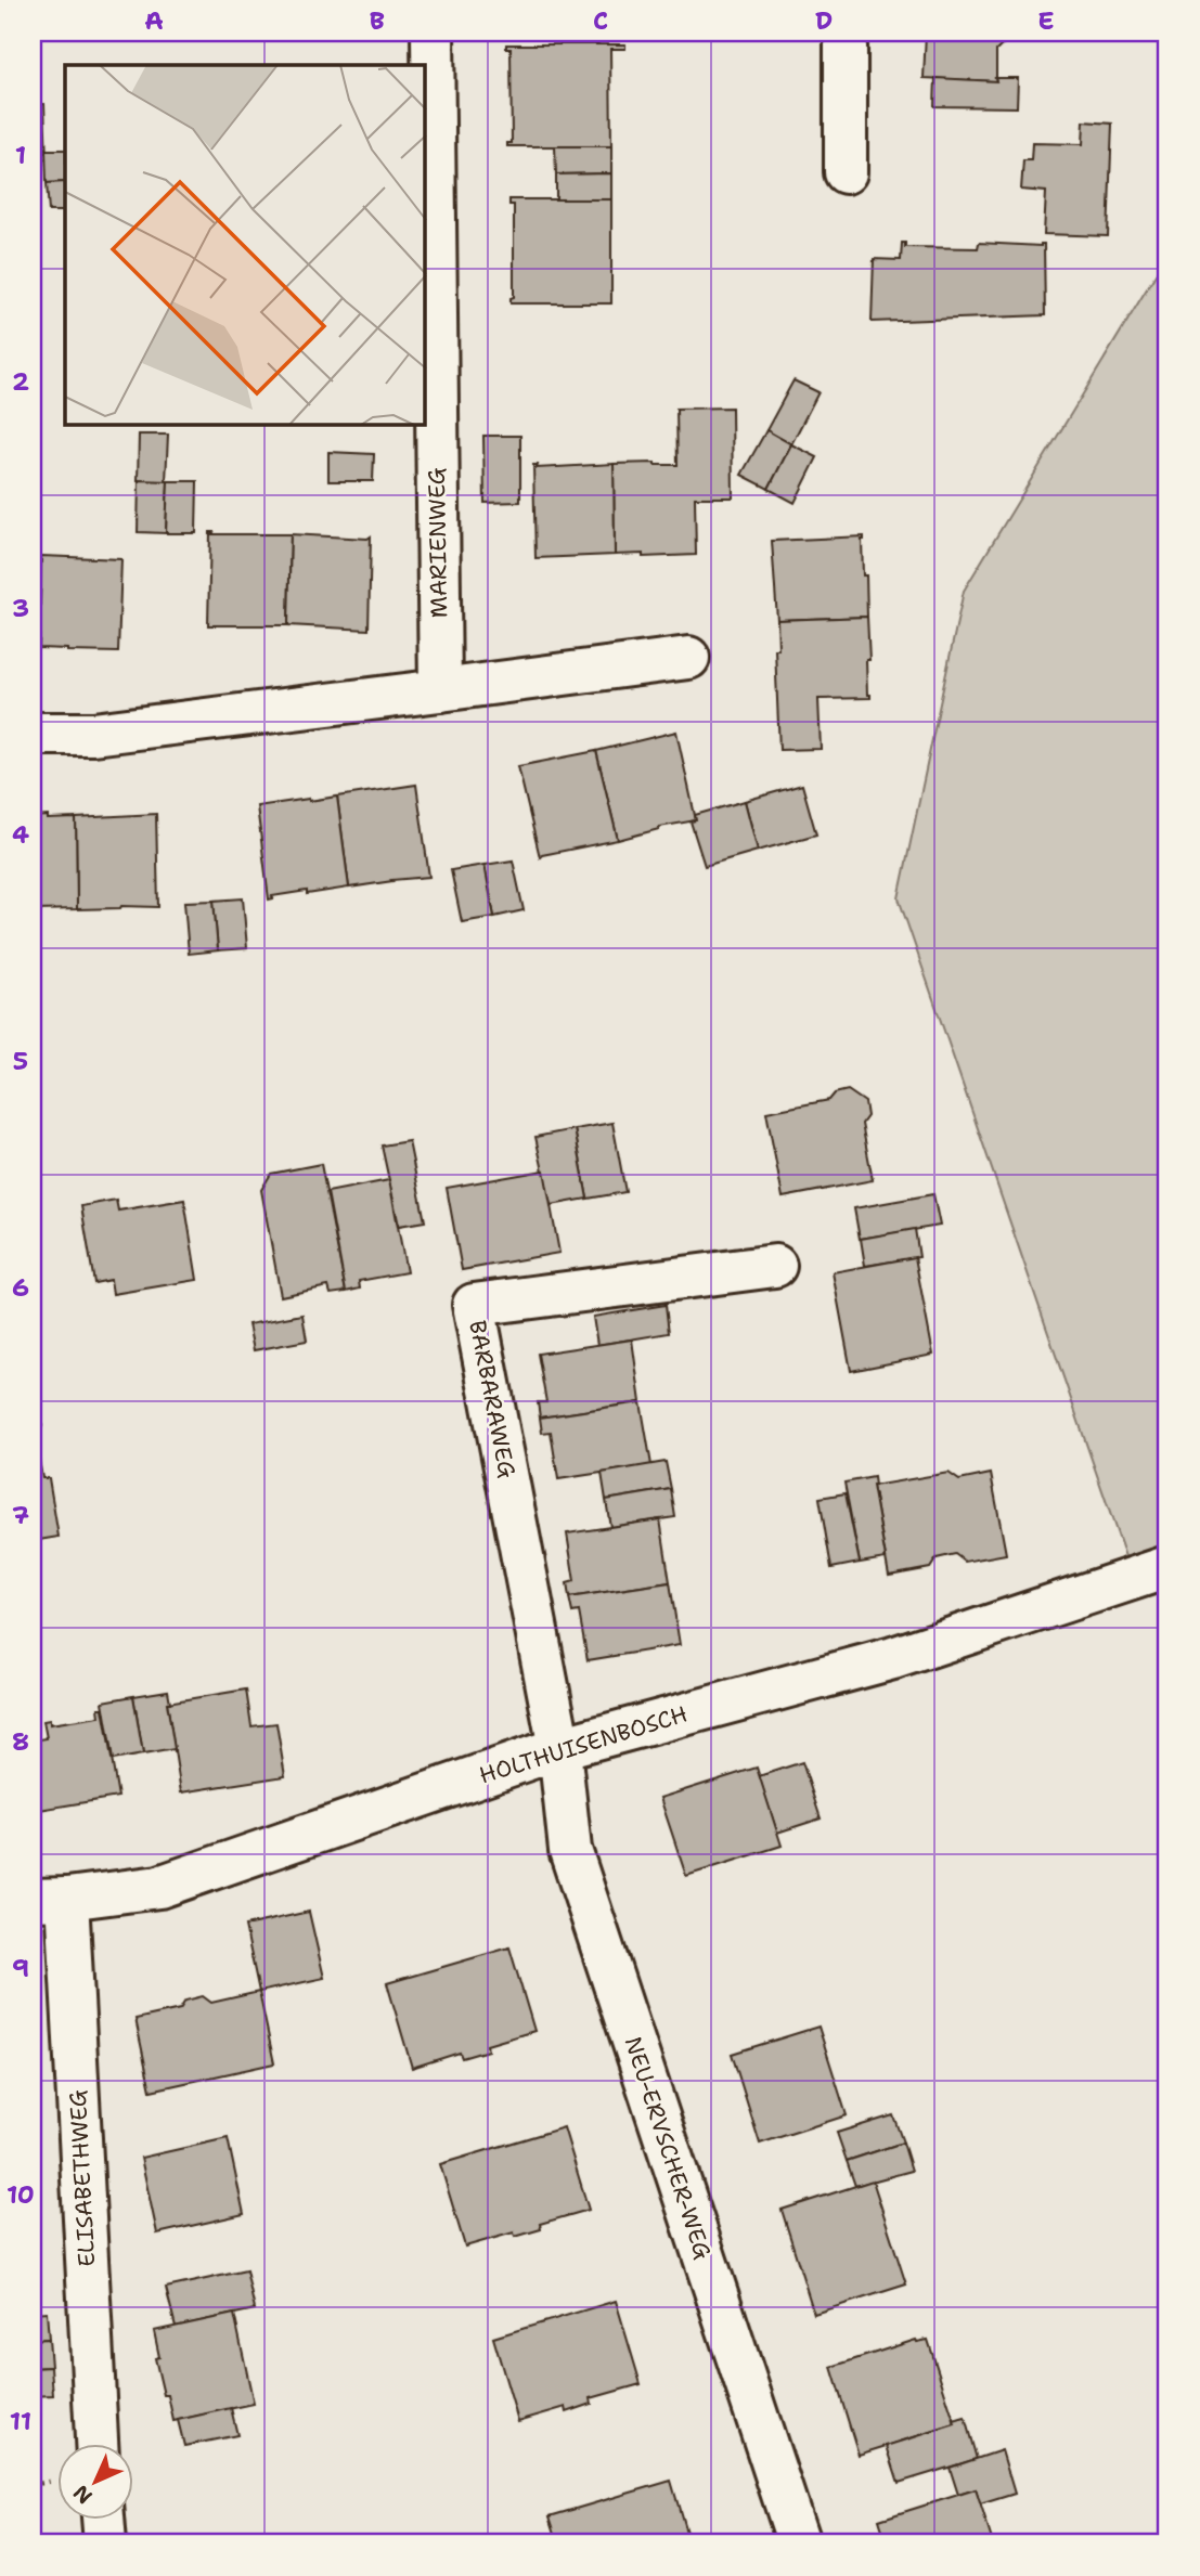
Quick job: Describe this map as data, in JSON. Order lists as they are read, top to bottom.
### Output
{
  "streets": {
    "street": [
      "MARIENWEG",
      "BARBARAWEG",
      "HOLTHUISENBOSCH",
      "NEU-ERVSCHER-WEG",
      "ELISABETHWEG"
    ]
  },
  "crossings": [
    ["BARBARAWEG", "HOLTHUISENBOSCH"],
    ["BARBARAWEG", "NEU-ERVSCHER-WEG"],
    ["HOLTHUISENBOSCH", "NEU-ERVSCHER-WEG"],
    ["HOLTHUISENBOSCH", "ELISABETHWEG"]
  ],
  "north": "bottom left",
  "grid": {
    "columns": [
      "A",
      "B",
      "C",
      "D",
      "E"
    ],
    "rows": [
      "1",
      "2",
      "3",
      "4",
      "5",
      "6",
      "7",
      "8",
      "9",
      "10",
      "11"
    ]
  }
}
